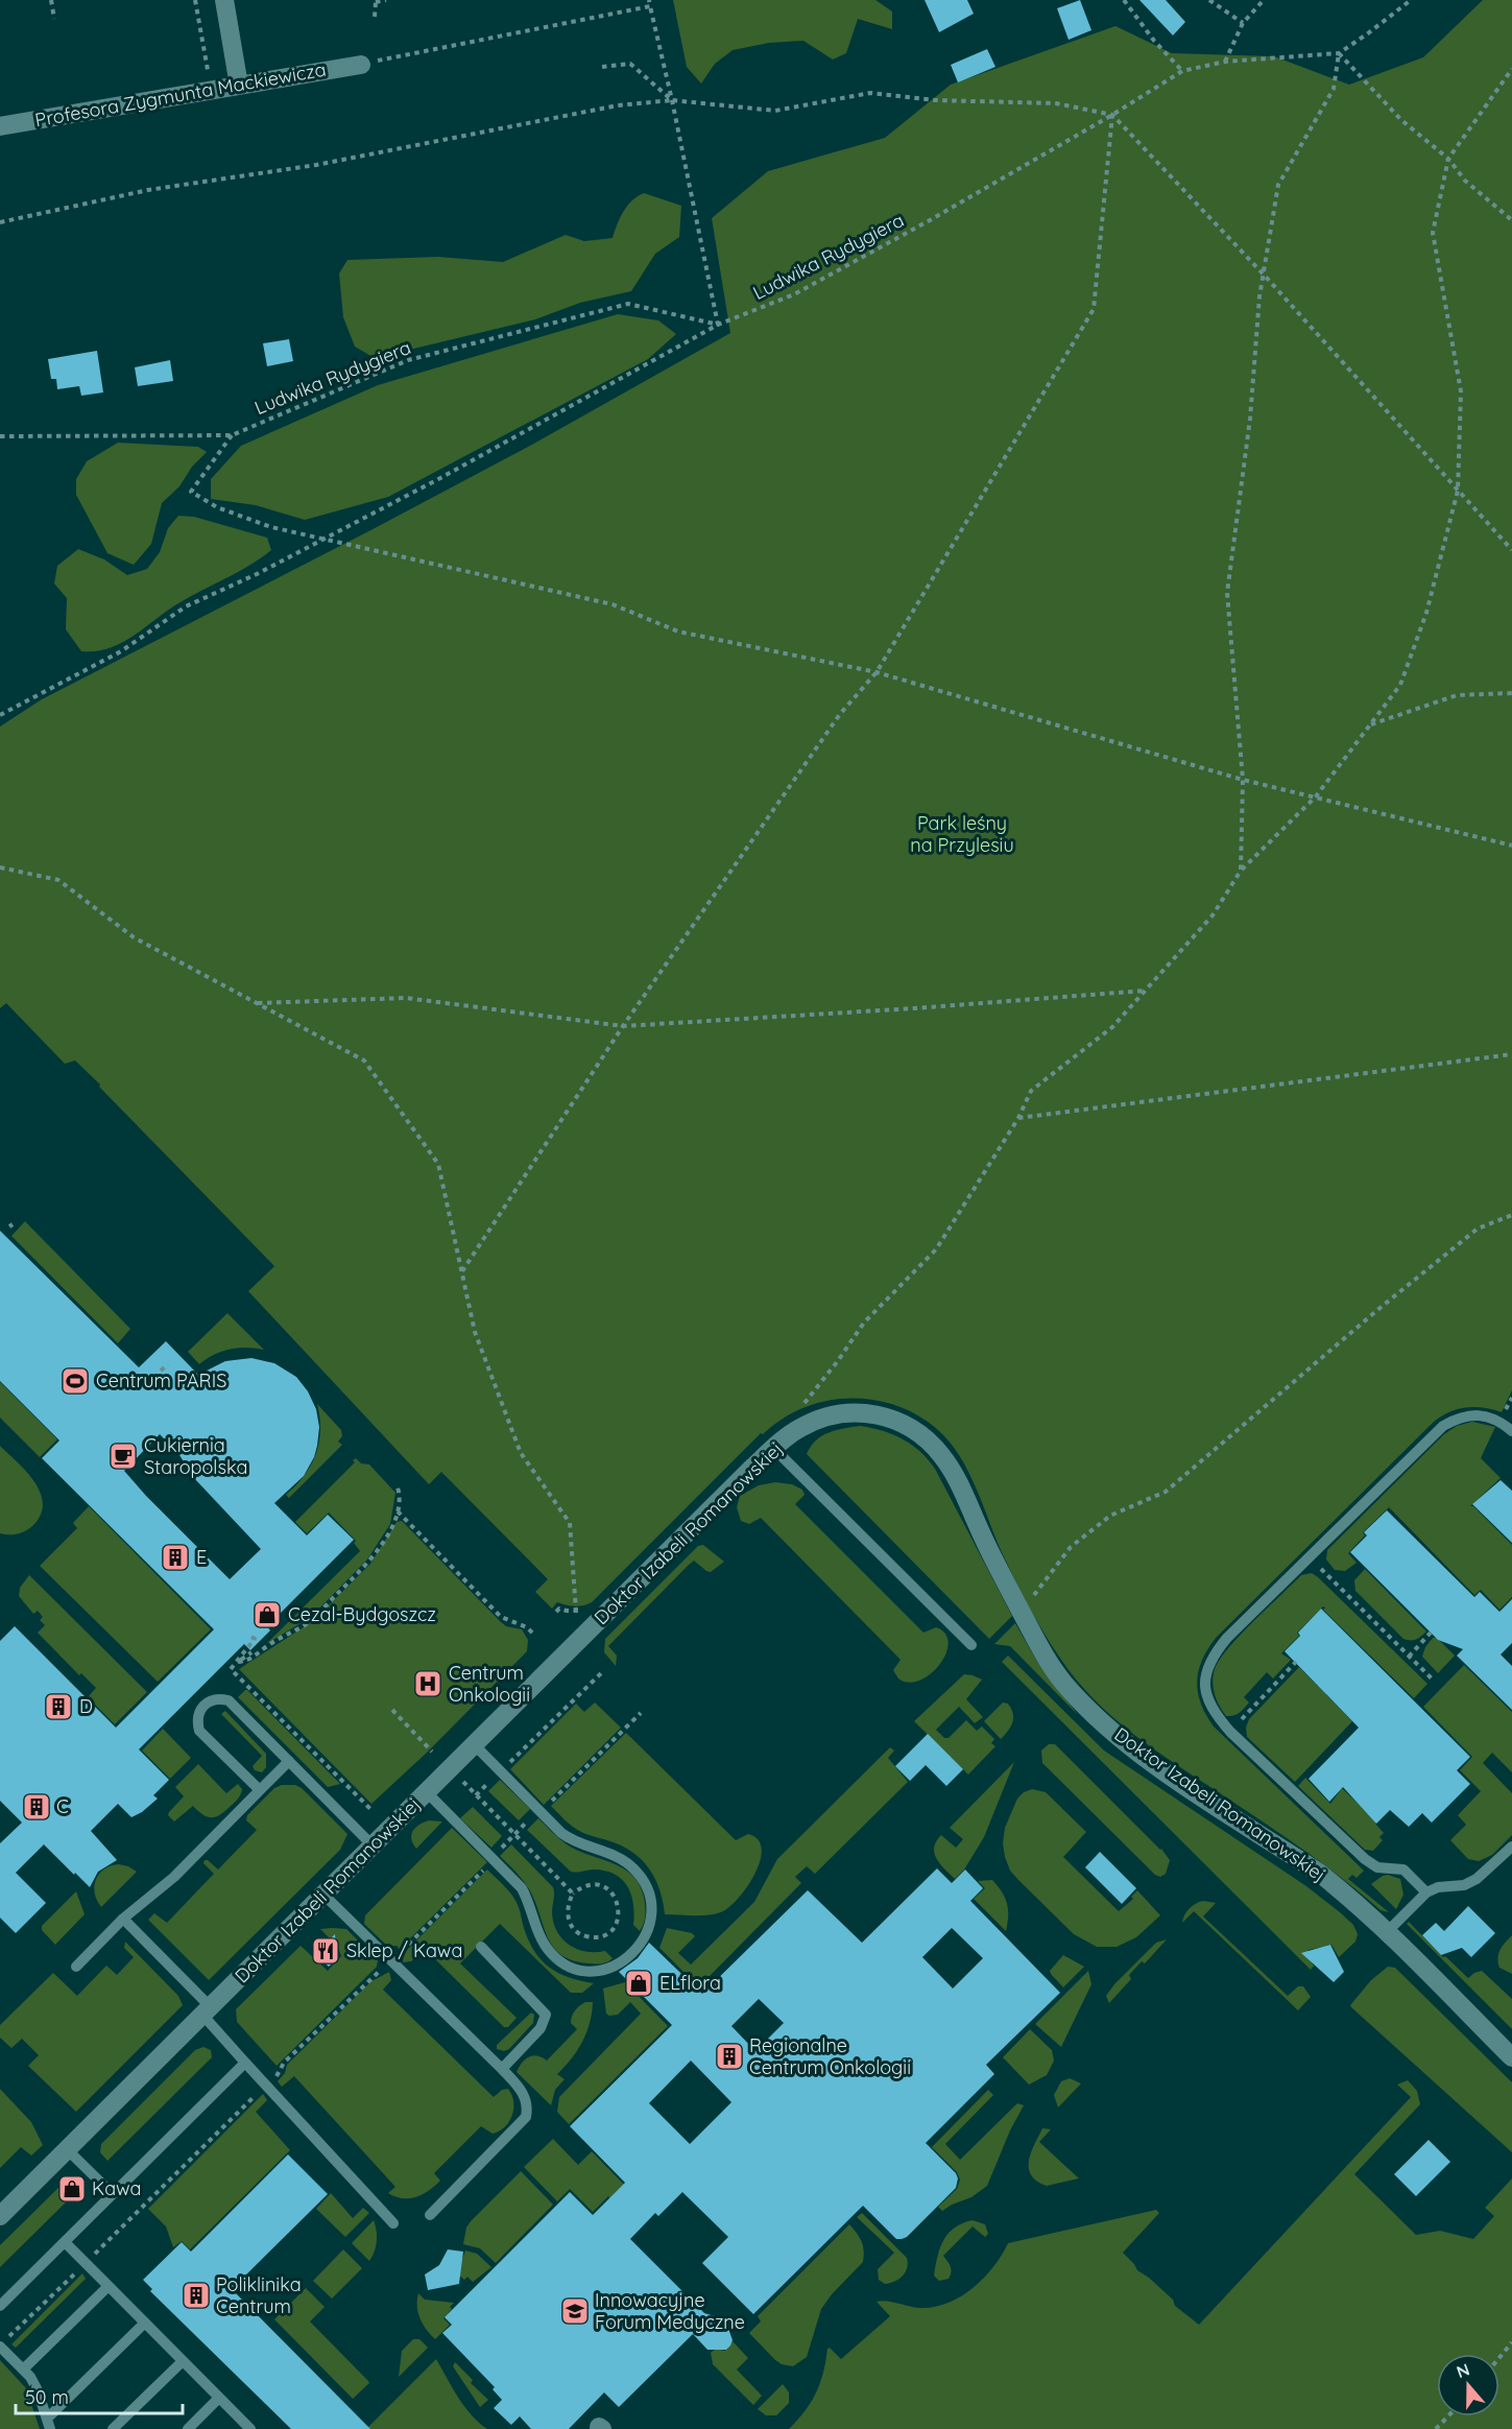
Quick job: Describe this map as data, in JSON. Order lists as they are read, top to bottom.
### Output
{
  "streets": {
    "street": ["Profesora Zygmunta Mackiewicza", "Doktor Izabeli Romanowskiej"],
    "path": ["Ludwika Rydygiera"]
  },
  "parks": ["Park leśny na Przylesiu"],
  "places": {
    "sports": ["Centrum PARIS"],
    "cafe": ["Cukiernia Staropolska"],
    "building": [
      "E",
      "D",
      "C",
      "Regionalne Centrum Onkologii",
      "Poliklinika Centrum"
    ],
    "shop": ["Cezal-Bydgoszcz", "ELflora", "Kawa"],
    "hospital": ["Centrum Onkologii"],
    "restaurant": ["Sklep / Kawa"],
    "school or university": ["Innowacyjne Forum Medyczne"]
  },
  "scale_bar": "50 m",
  "north": "top"
}
